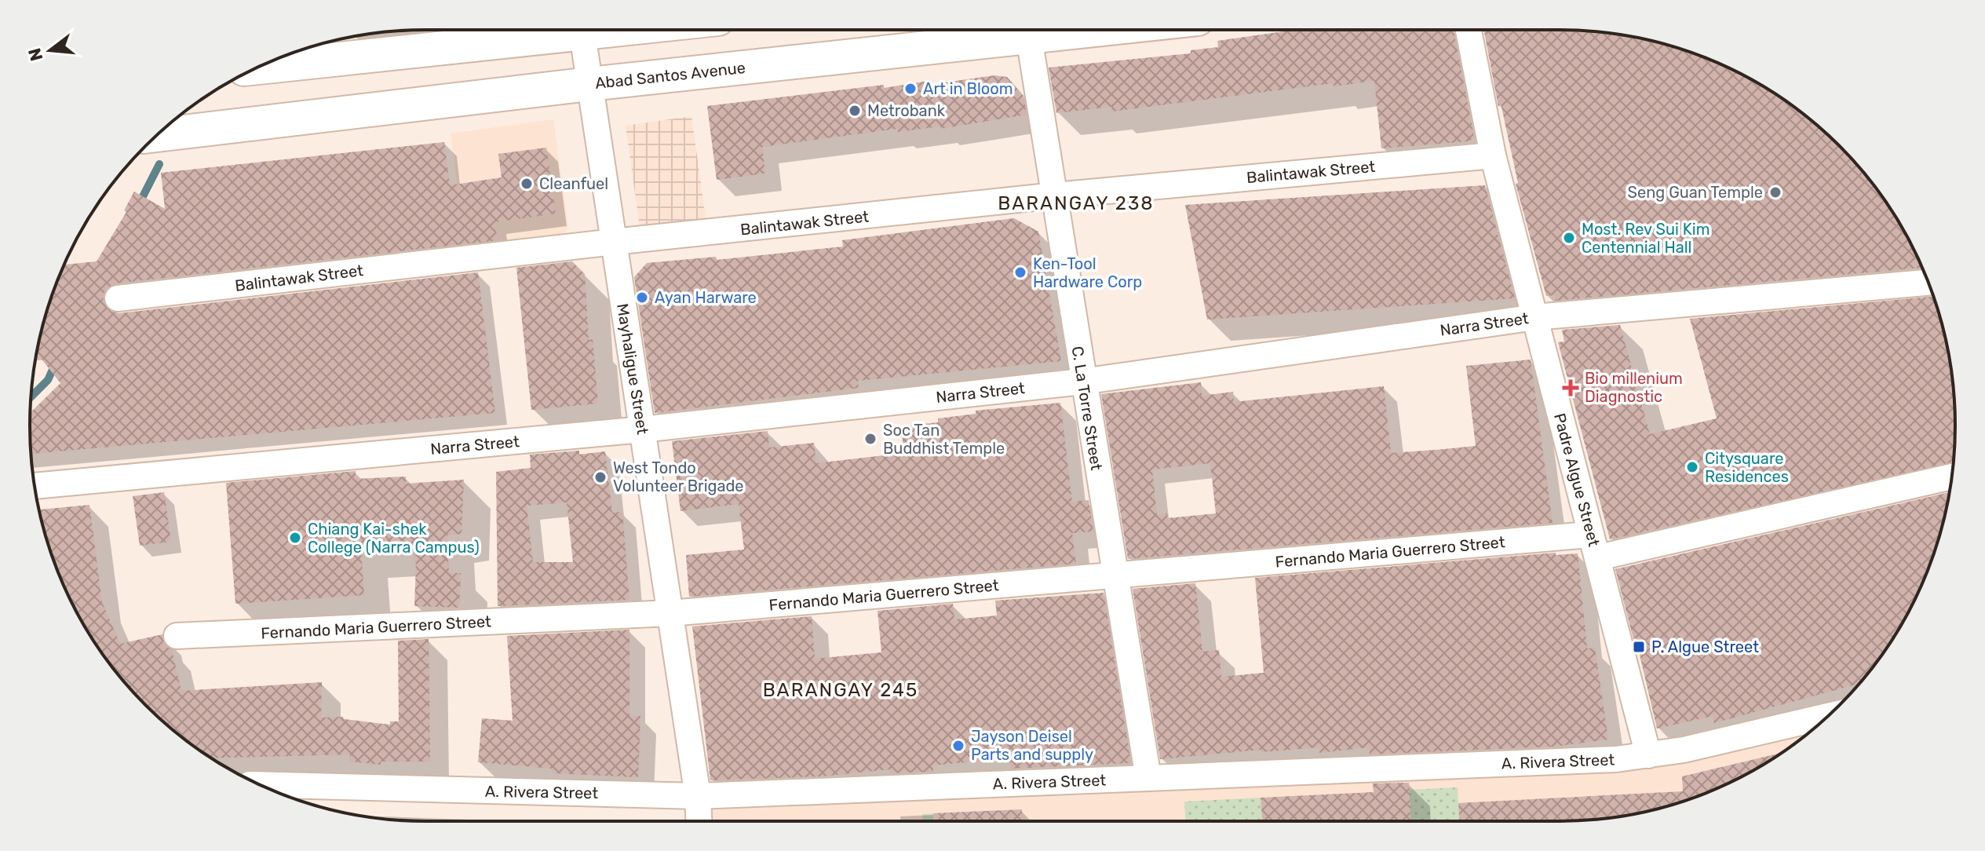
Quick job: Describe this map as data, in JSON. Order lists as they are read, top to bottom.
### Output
{
  "streets": {
    "main road": ["Abad Santos Avenue"],
    "street": [
      "Balintawak Street",
      "Narra Street",
      "Mayhaligue Street",
      "C. La Torre Street",
      "Padre Algue Street",
      "Fernando Maria Guerrero Street",
      "A. Rivera Street"
    ]
  },
  "crossings": [
    ["Abad Santos Avenue", "Mayhaligue Street"],
    ["Abad Santos Avenue", "C. La Torre Street"],
    ["Balintawak Street", "Mayhaligue Street"],
    ["Balintawak Street", "C. La Torre Street"],
    ["Balintawak Street", "Padre Algue Street"],
    ["Narra Street", "Mayhaligue Street"],
    ["Narra Street", "C. La Torre Street"],
    ["Narra Street", "Padre Algue Street"],
    ["Mayhaligue Street", "Fernando Maria Guerrero Street"],
    ["Mayhaligue Street", "A. Rivera Street"],
    ["C. La Torre Street", "Fernando Maria Guerrero Street"],
    ["C. La Torre Street", "A. Rivera Street"],
    ["Padre Algue Street", "Fernando Maria Guerrero Street"],
    ["Padre Algue Street", "A. Rivera Street"]
  ],
  "districts": ["BARANGAY 238", "BARANGAY 245"],
  "places": {
    "other": [
      "Art in Bloom",
      "Metrobank",
      "Cleanfuel",
      "Seng Guan Temple",
      "Most. Rev Sui Kim Centennial Hall",
      "Ken-Tool Hardware Corp",
      "Ayan Harware",
      "Soc Tan Buddhist Temple",
      "Citysquare Residences",
      "West Tondo Volunteer Brigade",
      "Chiang Kai-shek College (Narra Campus)",
      "Jayson Deisel Parts and supply"
    ],
    "health": ["Bio millenium Diagnostic"],
    "transit": ["P. Algue Street"]
  },
  "north": "left"
}
